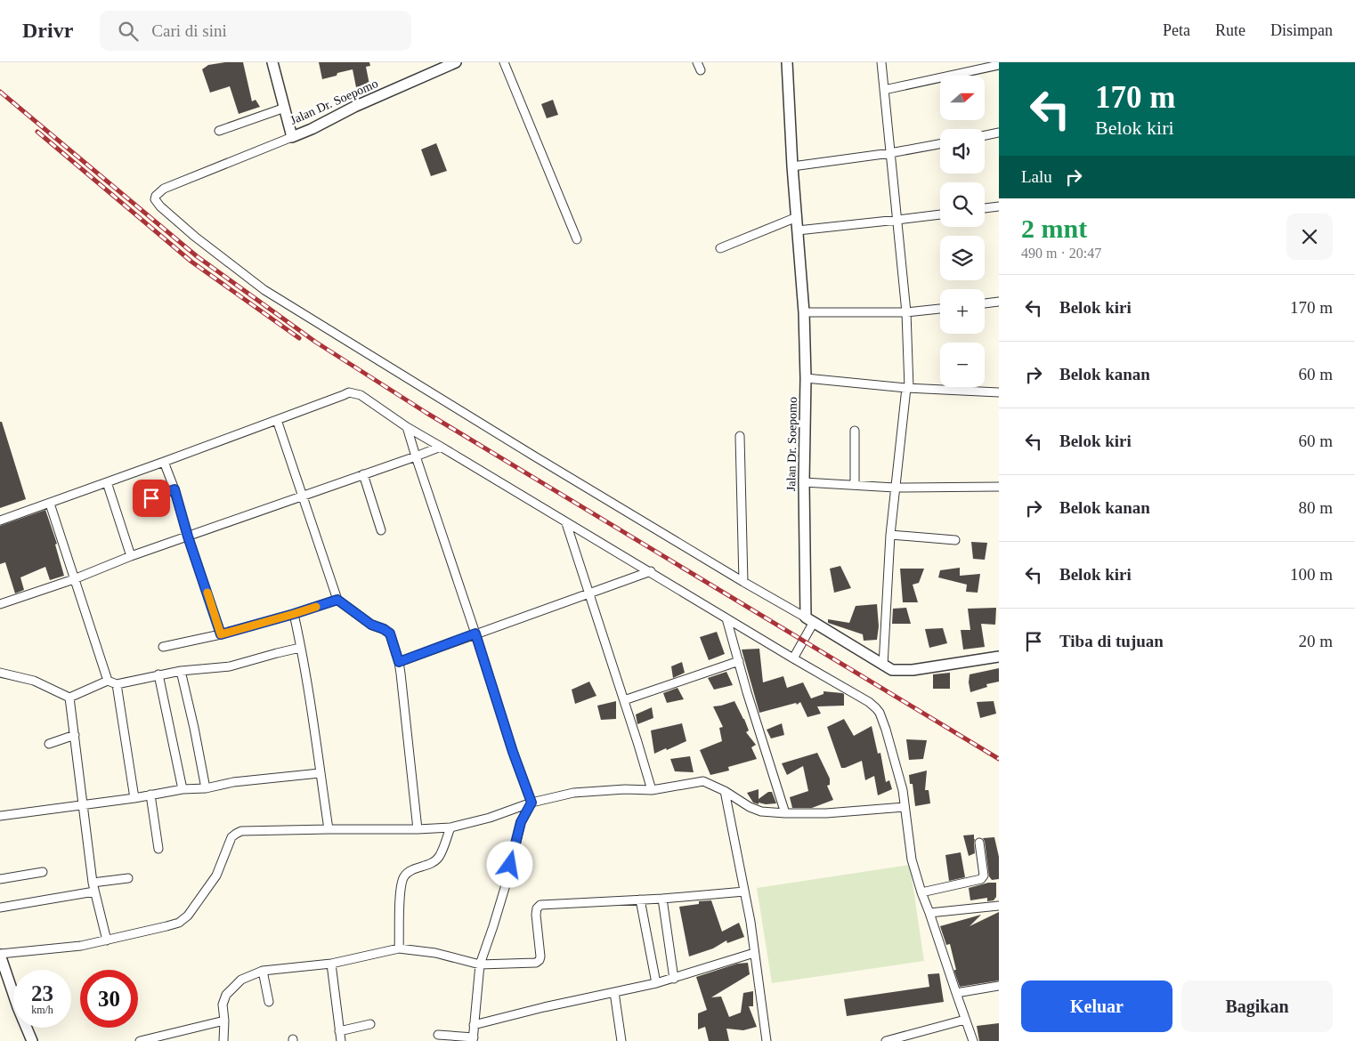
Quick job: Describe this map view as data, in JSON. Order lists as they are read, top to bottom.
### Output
{
  "streets": {
    "street": ["Jalan Dr. Soepomo"]
  },
  "north": "right",
  "page": {
    "header": "Drivr",
    "search": "Cari di sini",
    "nav": ["Peta", "Rute", "Disimpan"],
    "turn": ["170 m", "Belok kiri"],
    "map_buttons": ["+", "−"],
    "then": "Lalu",
    "heading": ["2 mnt", "490 m · 20:47"],
    "list": [
      {
        "name": "Belok kiri",
        "value": "170 m"
      },
      {
        "name": "Belok kanan",
        "value": "60 m"
      },
      {
        "name": "Belok kiri",
        "value": "60 m"
      },
      {
        "name": "Belok kanan",
        "value": "80 m"
      },
      {
        "name": "Belok kiri",
        "value": "100 m"
      },
      {
        "name": "Tiba di tujuan",
        "value": "20 m"
      }
    ],
    "speed": "23 km/h",
    "limit": "30",
    "buttons": ["Keluar", "Bagikan"]
  }
}
